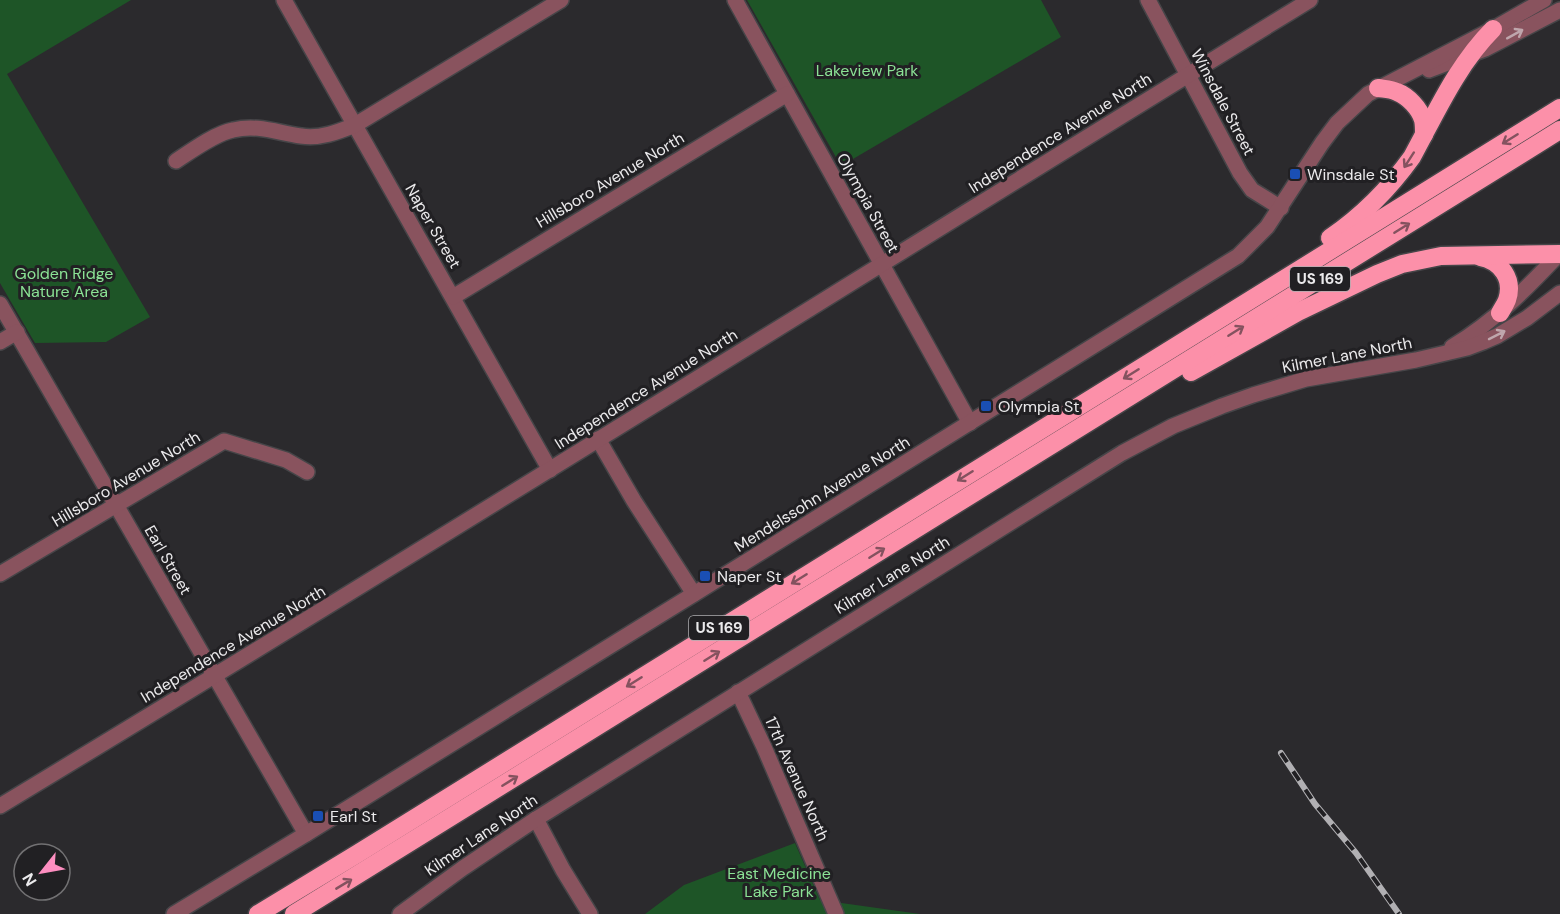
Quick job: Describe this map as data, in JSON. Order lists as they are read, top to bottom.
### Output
{
  "streets": {
    "highway": ["US 169"],
    "street": [
      "Winsdale Street",
      "Independence Avenue North",
      "Hillsboro Avenue North",
      "Olympia Street",
      "Naper Street",
      "Kilmer Lane North",
      "Mendelssohn Avenue North",
      "Earl Street",
      "17th Avenue North"
    ]
  },
  "crossings": [
    ["Winsdale Street", "Independence Avenue North"],
    ["Winsdale Street", "Mendelssohn Avenue North"],
    ["Independence Avenue North", "Olympia Street"],
    ["Independence Avenue North", "Naper Street"],
    ["Independence Avenue North", "Earl Street"],
    ["Hillsboro Avenue North", "Olympia Street"],
    ["Hillsboro Avenue North", "Naper Street"],
    ["Hillsboro Avenue North", "Earl Street"],
    ["Olympia Street", "Mendelssohn Avenue North"],
    ["Kilmer Lane North", "17th Avenue North"],
    ["Mendelssohn Avenue North", "Earl Street"]
  ],
  "parks": ["Lakeview Park", "Golden Ridge Nature Area", "East Medicine Lake Park"],
  "places": {
    "transit": [
      "Winsdale St",
      "Olympia St",
      "Naper St",
      "Earl St"
    ]
  },
  "north": "bottom left"
}
